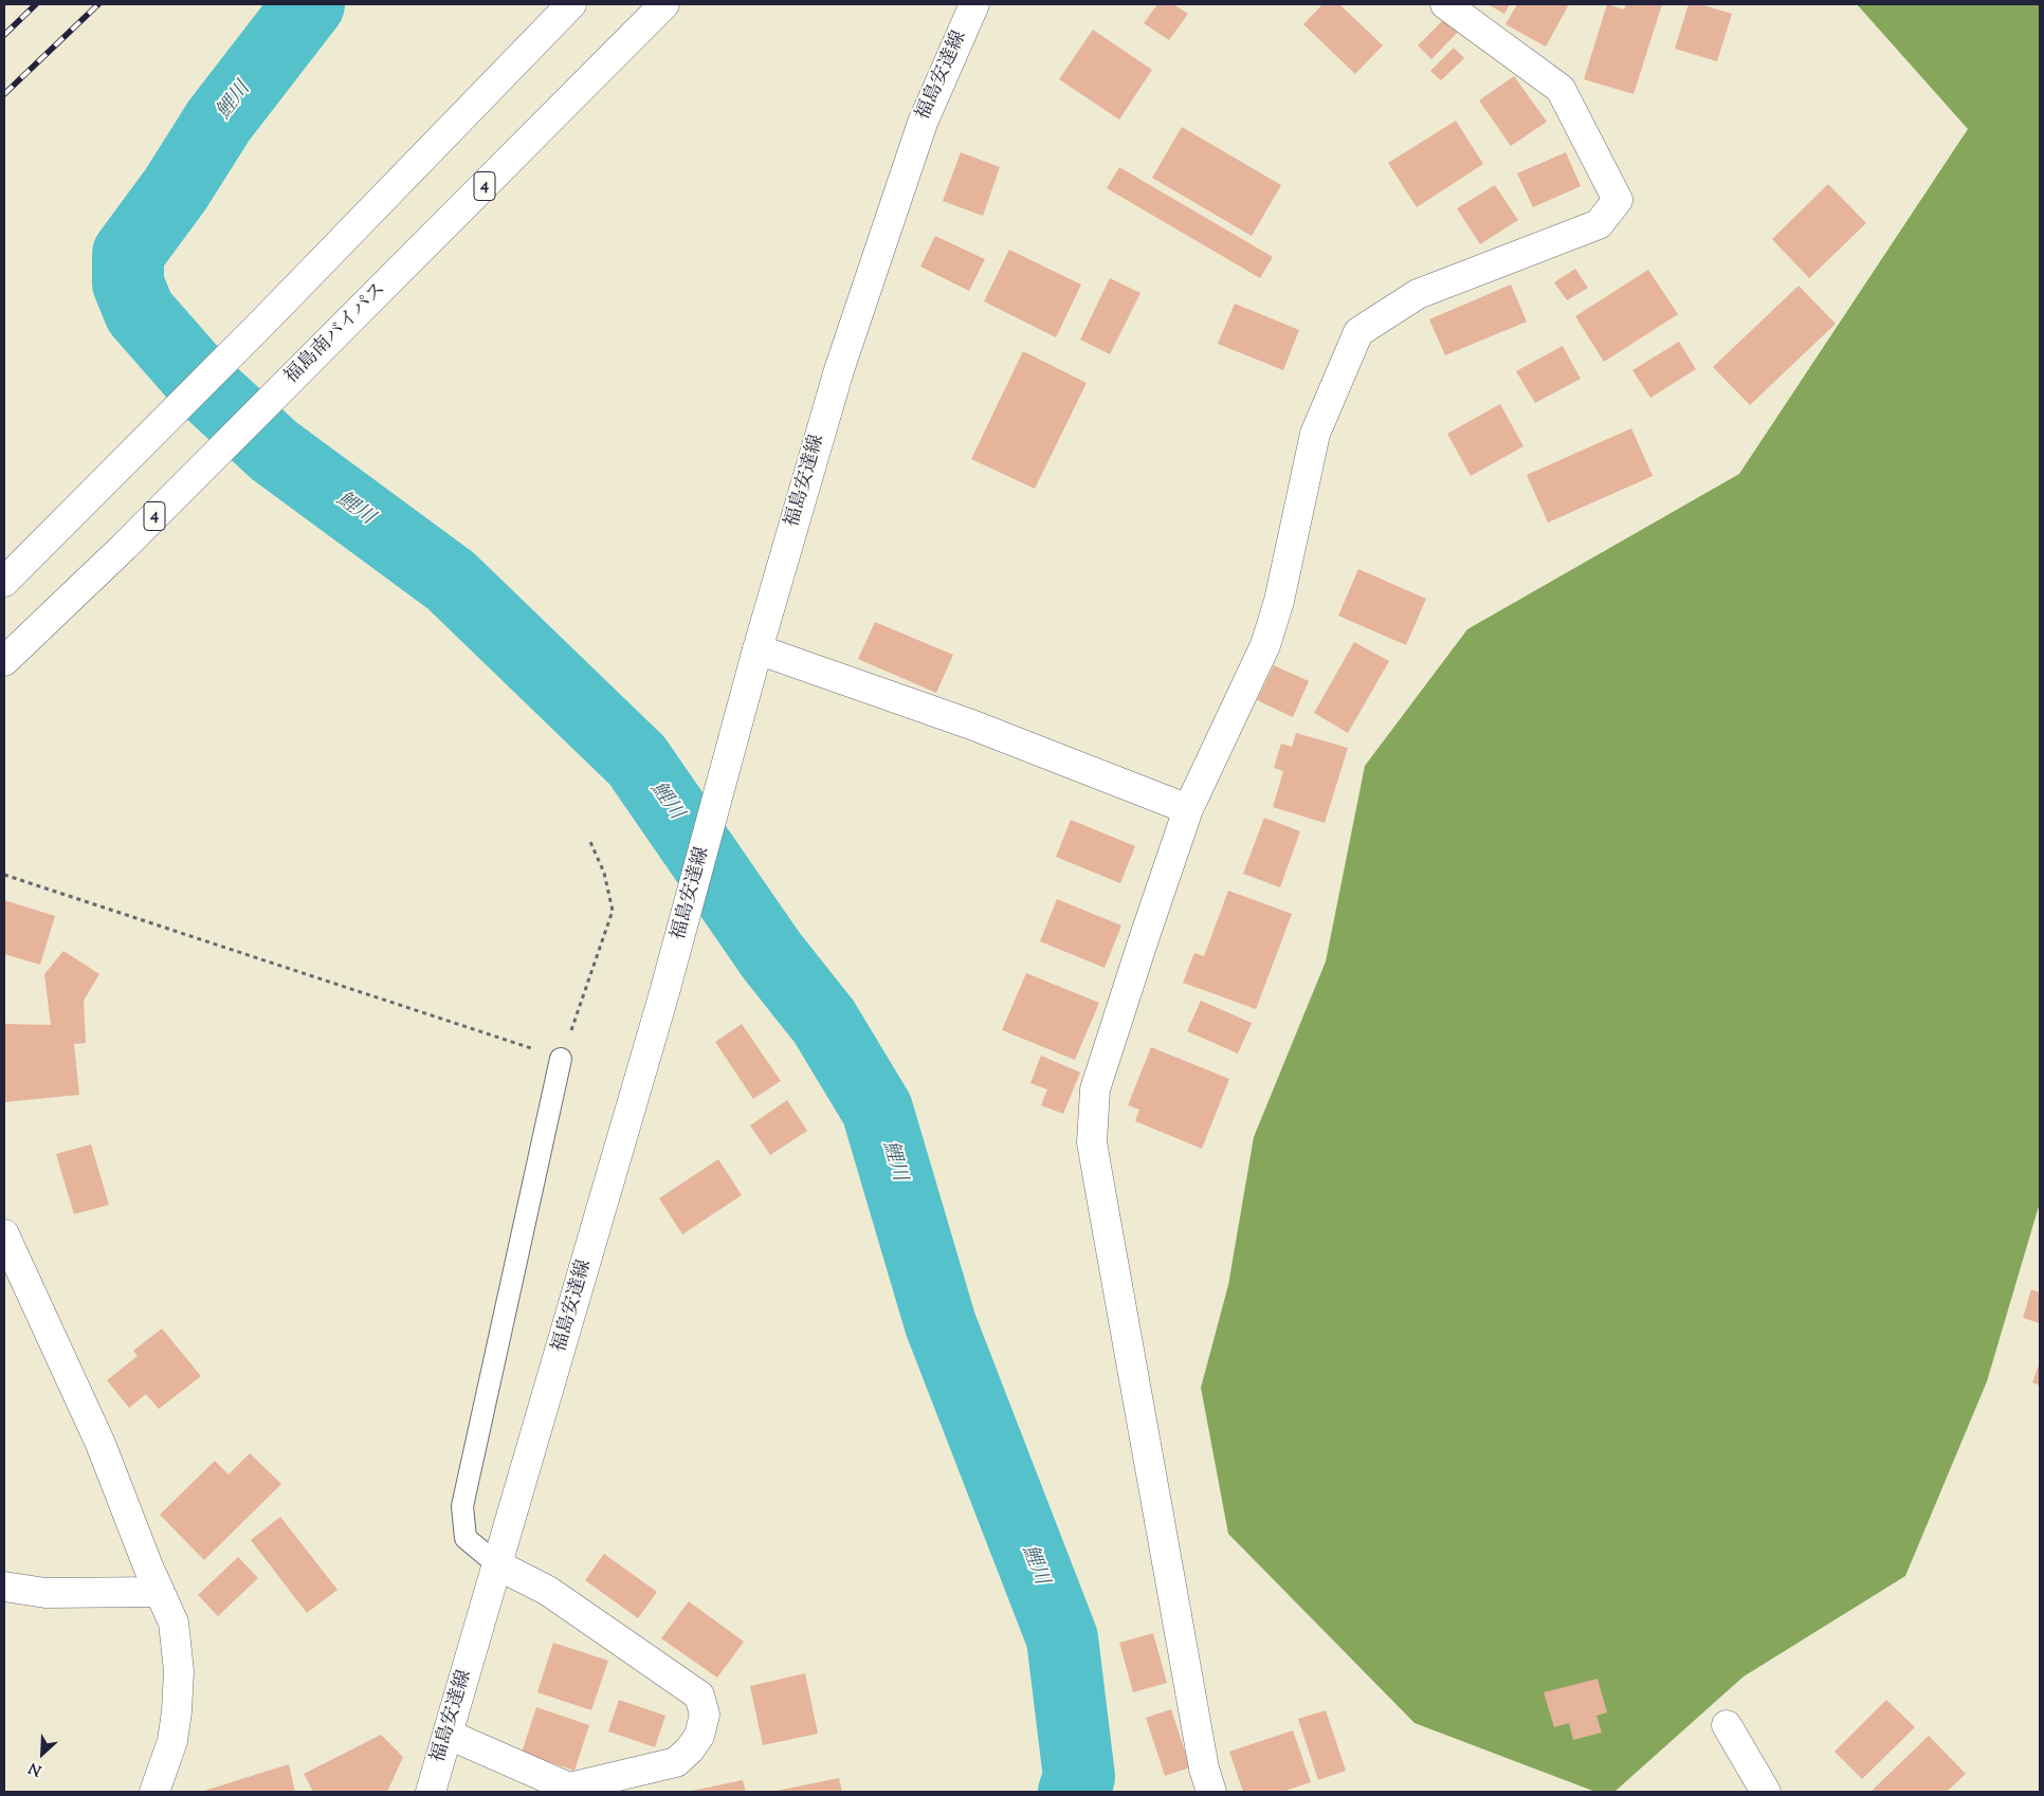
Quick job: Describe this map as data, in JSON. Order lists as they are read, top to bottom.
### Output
{
  "streets": {
    "main road": ["福島安達線", "4", "福島南バイパス"]
  },
  "water": ["鯉川"],
  "north": "bottom left"
}
